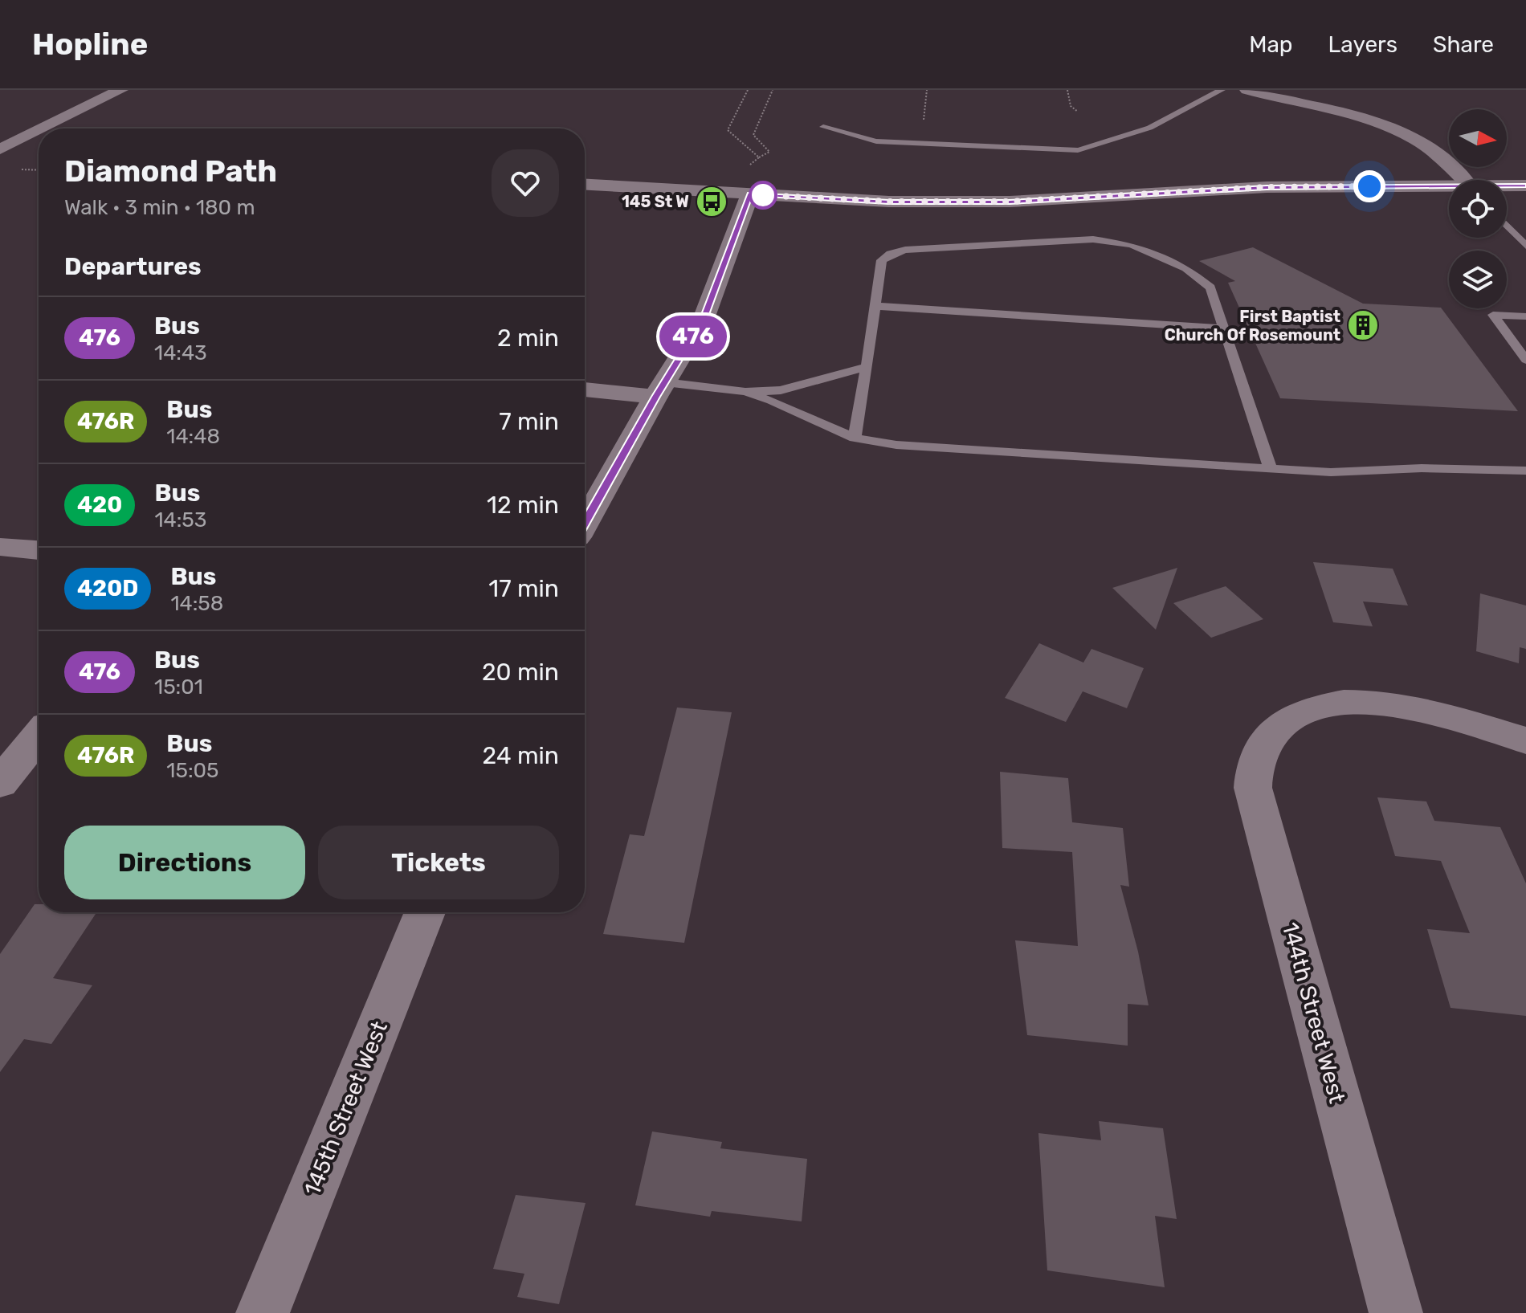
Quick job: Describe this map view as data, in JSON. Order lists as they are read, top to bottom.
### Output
{
  "streets": {
    "street": ["144th Street West", "145th Street West"]
  },
  "places": {
    "bus stop": ["145 St W"],
    "building": ["First Baptist Church Of Rosemount"]
  },
  "lines": ["bus line 476"],
  "north": "right",
  "page": {
    "header": "Hopline",
    "nav": ["Map", "Layers", "Share"],
    "on_map": "476",
    "heading": [
      ["Diamond Path", "Walk · 3 min · 180 m"],
      "Departures"
    ],
    "list": [
      {
        "mark": "476",
        "name": "Bus",
        "note": "14:43",
        "value": "2 min"
      },
      {
        "mark": "476R",
        "name": "Bus",
        "note": "14:48",
        "value": "7 min"
      },
      {
        "mark": "420",
        "name": "Bus",
        "note": "14:53",
        "value": "12 min"
      },
      {
        "mark": "420D",
        "name": "Bus",
        "note": "14:58",
        "value": "17 min"
      },
      {
        "mark": "476",
        "name": "Bus",
        "note": "15:01",
        "value": "20 min"
      },
      {
        "mark": "476R",
        "name": "Bus",
        "note": "15:05",
        "value": "24 min"
      }
    ],
    "buttons": ["Directions", "Tickets"]
  }
}
